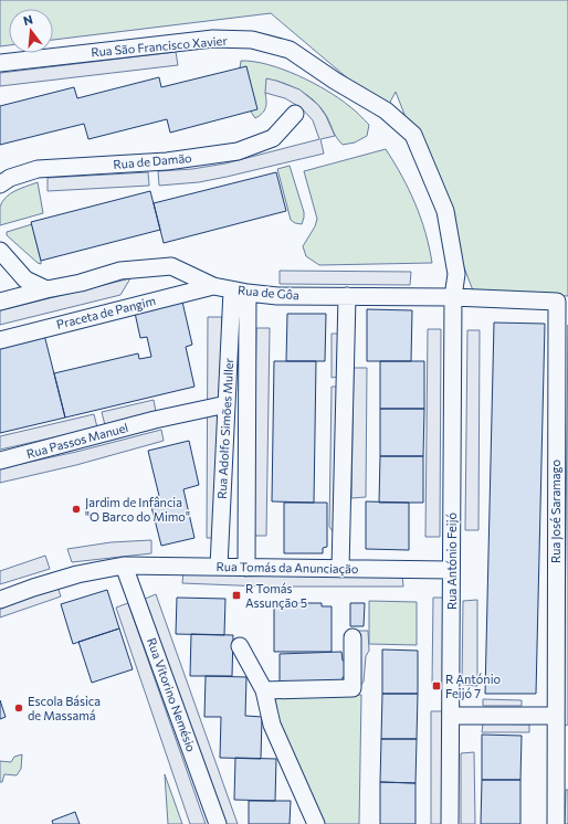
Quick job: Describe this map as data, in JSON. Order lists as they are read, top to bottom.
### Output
{
  "streets": {
    "street": [
      "Rua São Francisco Xavier",
      "Rua de Damão",
      "Rua de Gôa",
      "Praceta de Pangim",
      "Rua Adolfo Simões Muller",
      "Rua Passos Manuel",
      "Rua José Saramago",
      "Rua António Feijó",
      "Rua Tomás da Anunciação",
      "Rua Vitorino Nemésio"
    ]
  },
  "crossings": [
    ["Rua São Francisco Xavier", "Rua de Gôa"],
    ["Rua São Francisco Xavier", "Rua José Saramago"],
    ["Rua São Francisco Xavier", "Rua António Feijó"],
    ["Rua de Gôa", "Praceta de Pangim"],
    ["Rua de Gôa", "Rua Adolfo Simões Muller"],
    ["Rua de Gôa", "Rua José Saramago"],
    ["Rua de Gôa", "Rua António Feijó"],
    ["Rua Adolfo Simões Muller", "Rua Passos Manuel"],
    ["Rua Adolfo Simões Muller", "Rua Tomás da Anunciação"],
    ["Rua José Saramago", "Rua António Feijó"],
    ["Rua António Feijó", "Rua Tomás da Anunciação"],
    ["Rua Tomás da Anunciação", "Rua Vitorino Nemésio"]
  ],
  "places": {
    "other": ["Jardim de Infância \"O Barco do Mimo\"", "Escola Básica de Massamá"],
    "transit": ["R Tomás Assunção 5", "R António Feijó 7"]
  },
  "north": "top"
}
